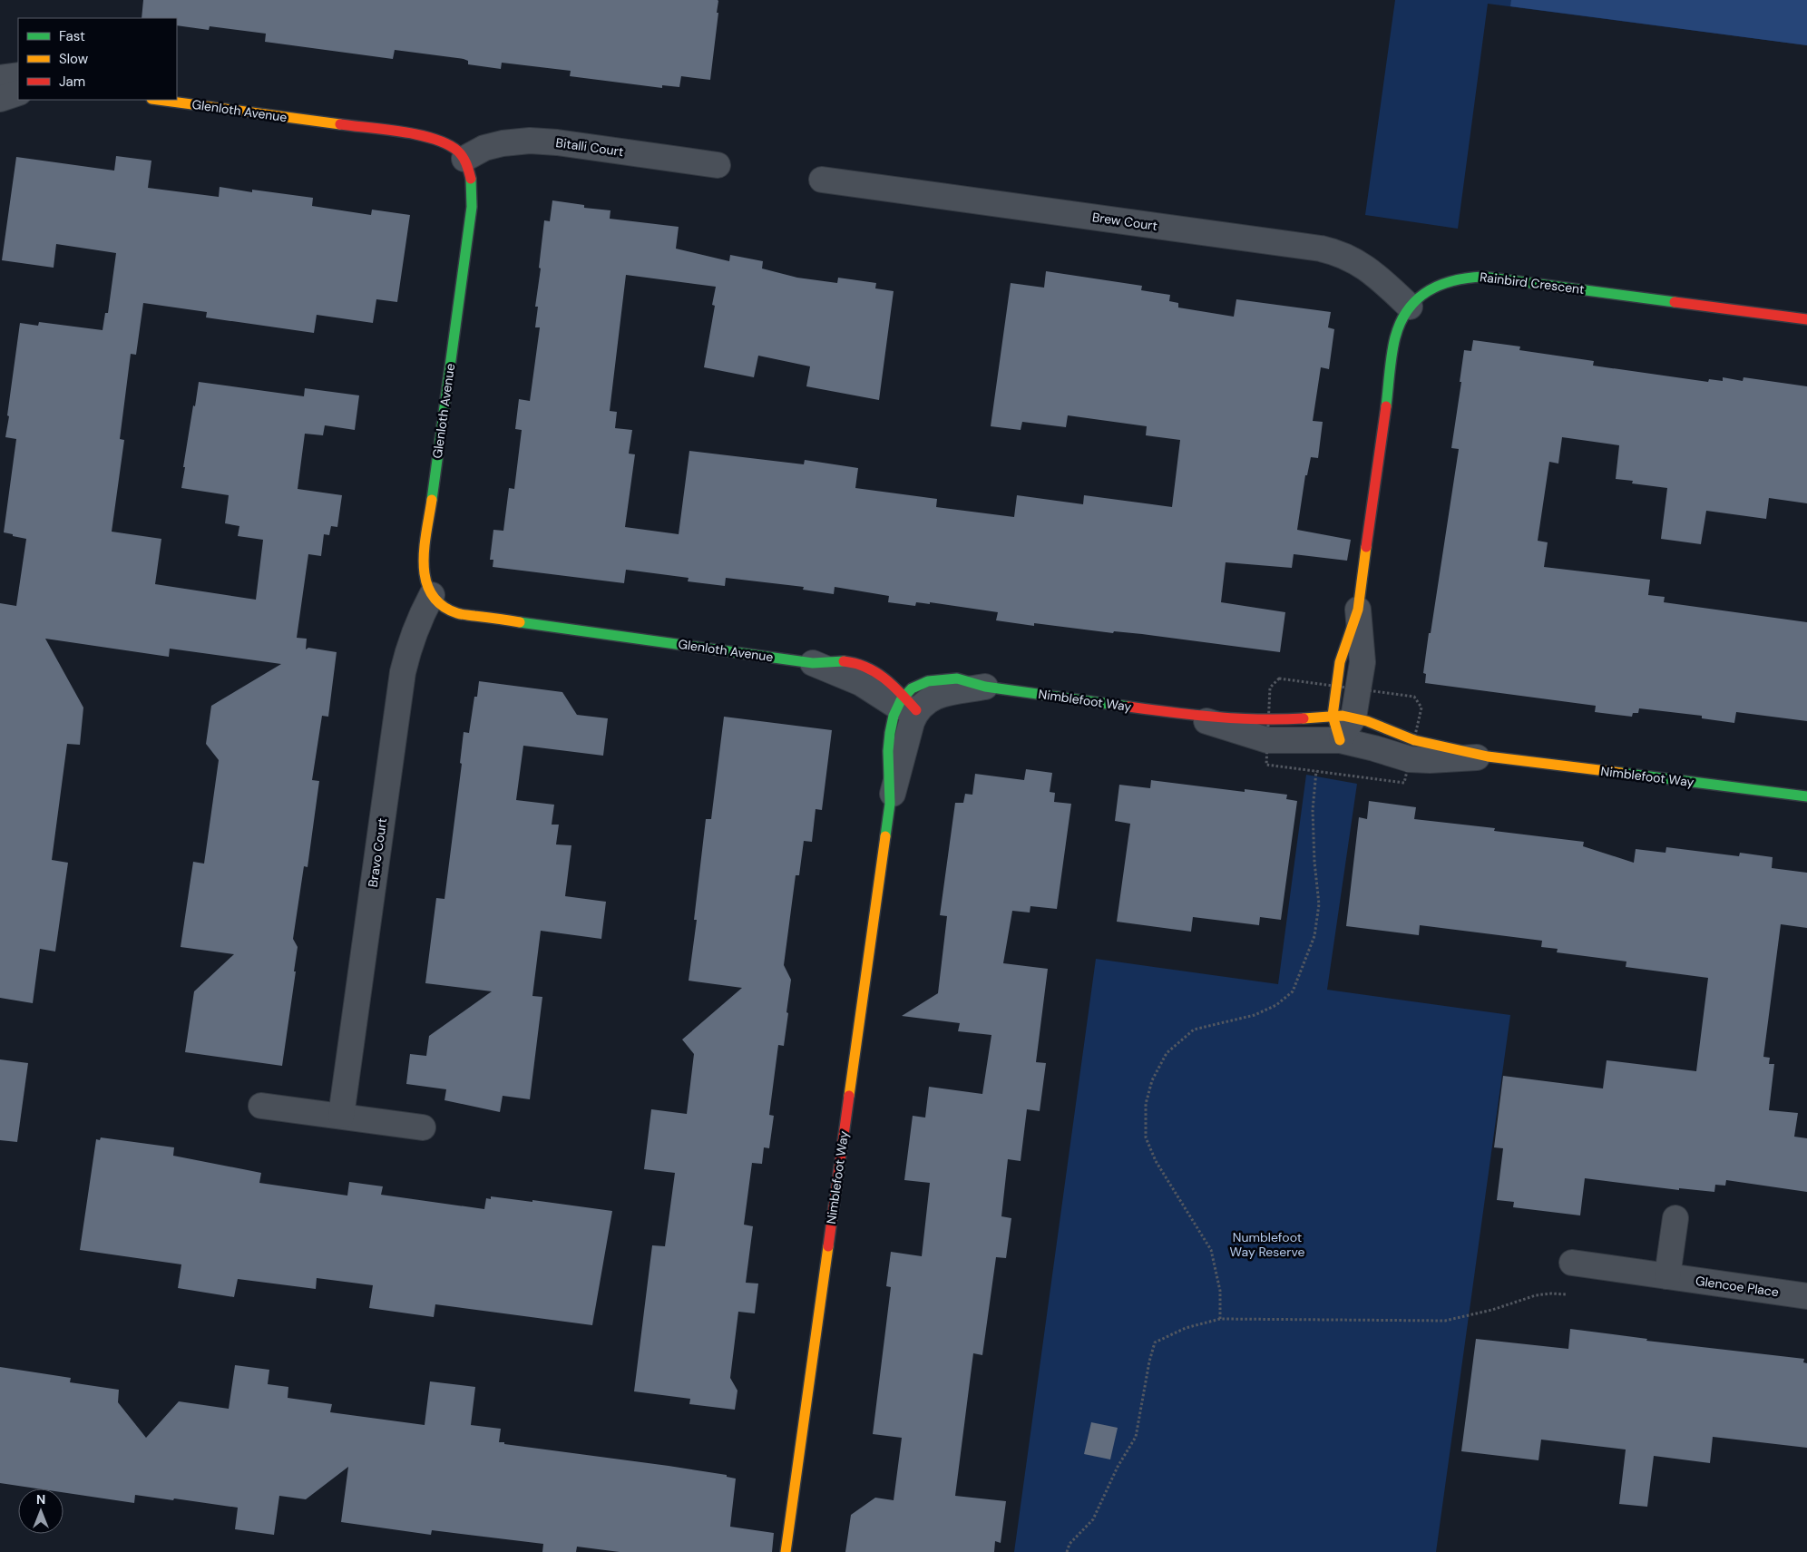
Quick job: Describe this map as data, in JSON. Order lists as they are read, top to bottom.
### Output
{
  "streets": {
    "street": [
      "Glenloth Avenue",
      "Bitalli Court",
      "Brew Court",
      "Rainbird Crescent",
      "Nimblefoot Way",
      "Bravo Court",
      "Glencoe Place"
    ]
  },
  "crossings": [
    ["Glenloth Avenue", "Bitalli Court"],
    ["Glenloth Avenue", "Nimblefoot Way"],
    ["Glenloth Avenue", "Bravo Court"],
    ["Brew Court", "Rainbird Crescent"],
    ["Rainbird Crescent", "Nimblefoot Way"]
  ],
  "parks": ["Numblefoot Way Reserve"],
  "legend": ["Fast", "Slow", "Jam"],
  "north": "top"
}
